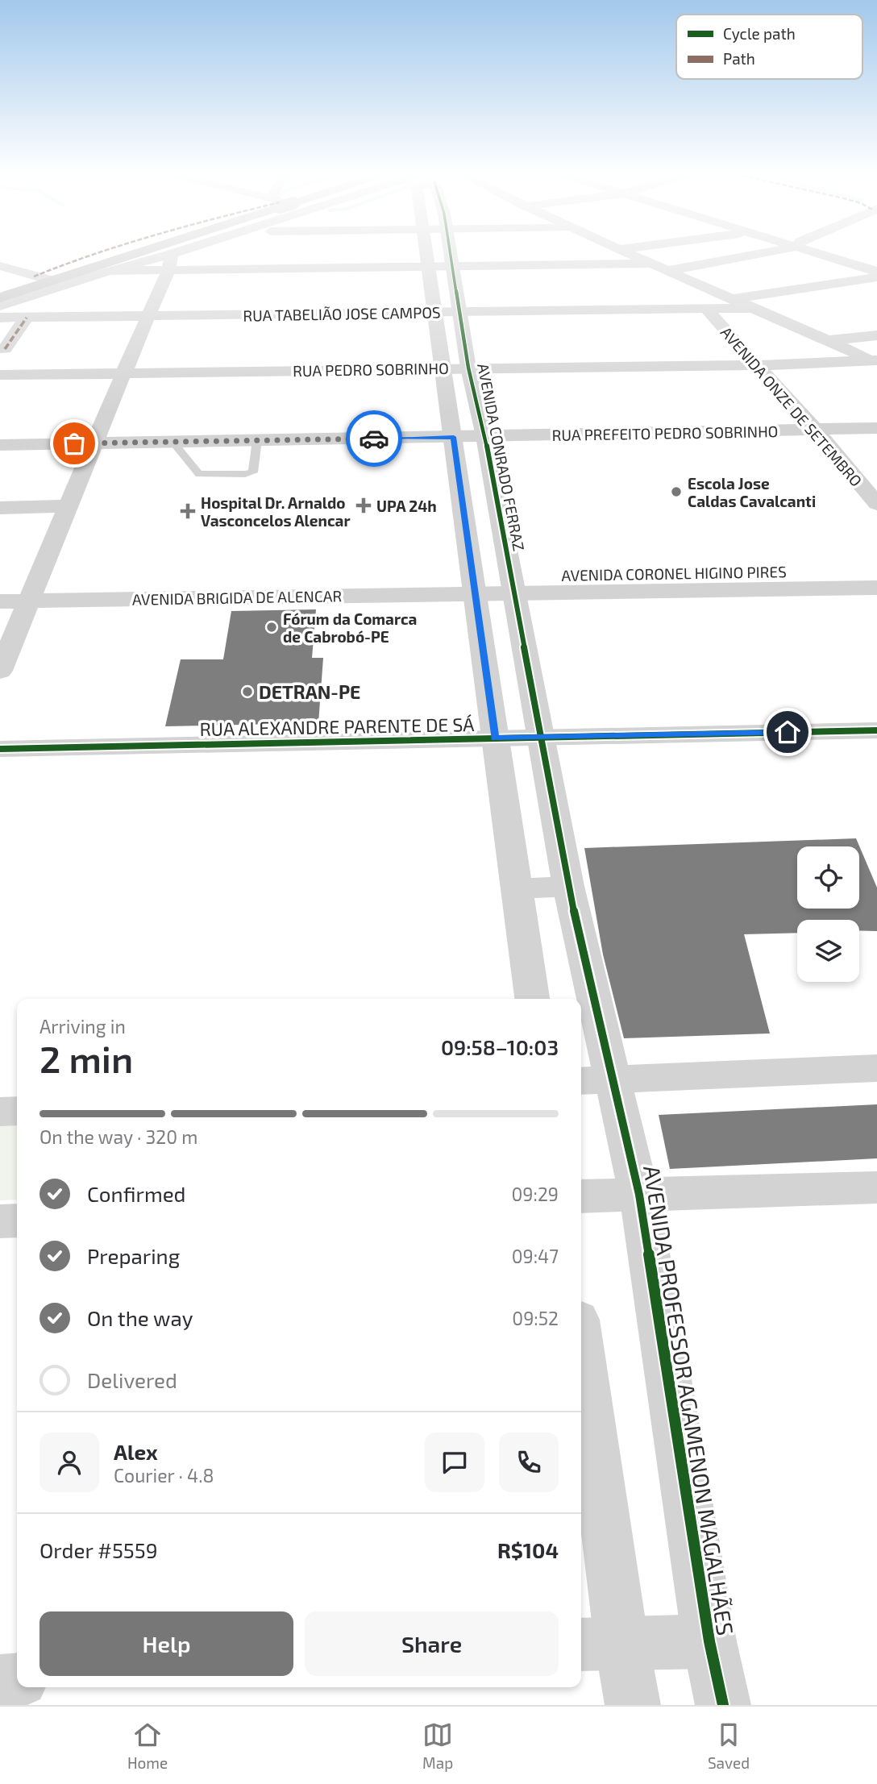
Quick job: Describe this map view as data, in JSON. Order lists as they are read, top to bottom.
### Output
{
  "streets": {
    "street": [
      "RUA TABELIÃO JOSE CAMPOS",
      "RUA PEDRO SOBRINHO",
      "AVENIDA ONZE DE SETEMBRO",
      "RUA PREFEITO PEDRO SOBRINHO",
      "AVENIDA CONRADO FERRAZ",
      "AVENIDA CORONEL HIGINO PIRES",
      "AVENIDA BRIGIDA DE ALENCAR",
      "RUA ALEXANDRE PARENTE DE SÁ",
      "AVENIDA PROFESSOR AGAMENON MAGALHÃES"
    ]
  },
  "crossings": [
    ["RUA TABELIÃO JOSE CAMPOS", "AVENIDA ONZE DE SETEMBRO"],
    ["RUA TABELIÃO JOSE CAMPOS", "AVENIDA CONRADO FERRAZ"],
    ["RUA PEDRO SOBRINHO", "AVENIDA ONZE DE SETEMBRO"],
    ["RUA PEDRO SOBRINHO", "AVENIDA CONRADO FERRAZ"],
    ["AVENIDA ONZE DE SETEMBRO", "RUA PREFEITO PEDRO SOBRINHO"],
    ["RUA PREFEITO PEDRO SOBRINHO", "AVENIDA CONRADO FERRAZ"],
    ["AVENIDA CONRADO FERRAZ", "AVENIDA CORONEL HIGINO PIRES"],
    ["AVENIDA CONRADO FERRAZ", "RUA ALEXANDRE PARENTE DE SÁ"],
    ["AVENIDA CONRADO FERRAZ", "AVENIDA PROFESSOR AGAMENON MAGALHÃES"],
    ["AVENIDA CORONEL HIGINO PIRES", "AVENIDA BRIGIDA DE ALENCAR"],
    ["RUA ALEXANDRE PARENTE DE SÁ", "AVENIDA PROFESSOR AGAMENON MAGALHÃES"]
  ],
  "places": {
    "other": ["Escola Jose Caldas Cavalcanti", "Fórum da Comarca de Cabrobó-PE", "DETRAN-PE"],
    "health": ["UPA 24h", "Hospital Dr. Arnaldo Vasconcelos Alencar"]
  },
  "legend": ["Cycle path", "Path"],
  "page": {
    "heading": ["2 min", "Arriving in", "09:58–10:03"],
    "panel": [
      "Alex",
      "Courier · 4.8",
      "Order #5559",
      "R$104"
    ],
    "bar": "On the way · 320 m",
    "list": [
      ["Confirmed", "09:29"],
      ["Preparing", "09:47"],
      ["On the way", "09:52"],
      "Delivered"
    ],
    "buttons": ["Help", "Share"],
    "tabs": ["Home", "Map", "Saved"]
  }
}
